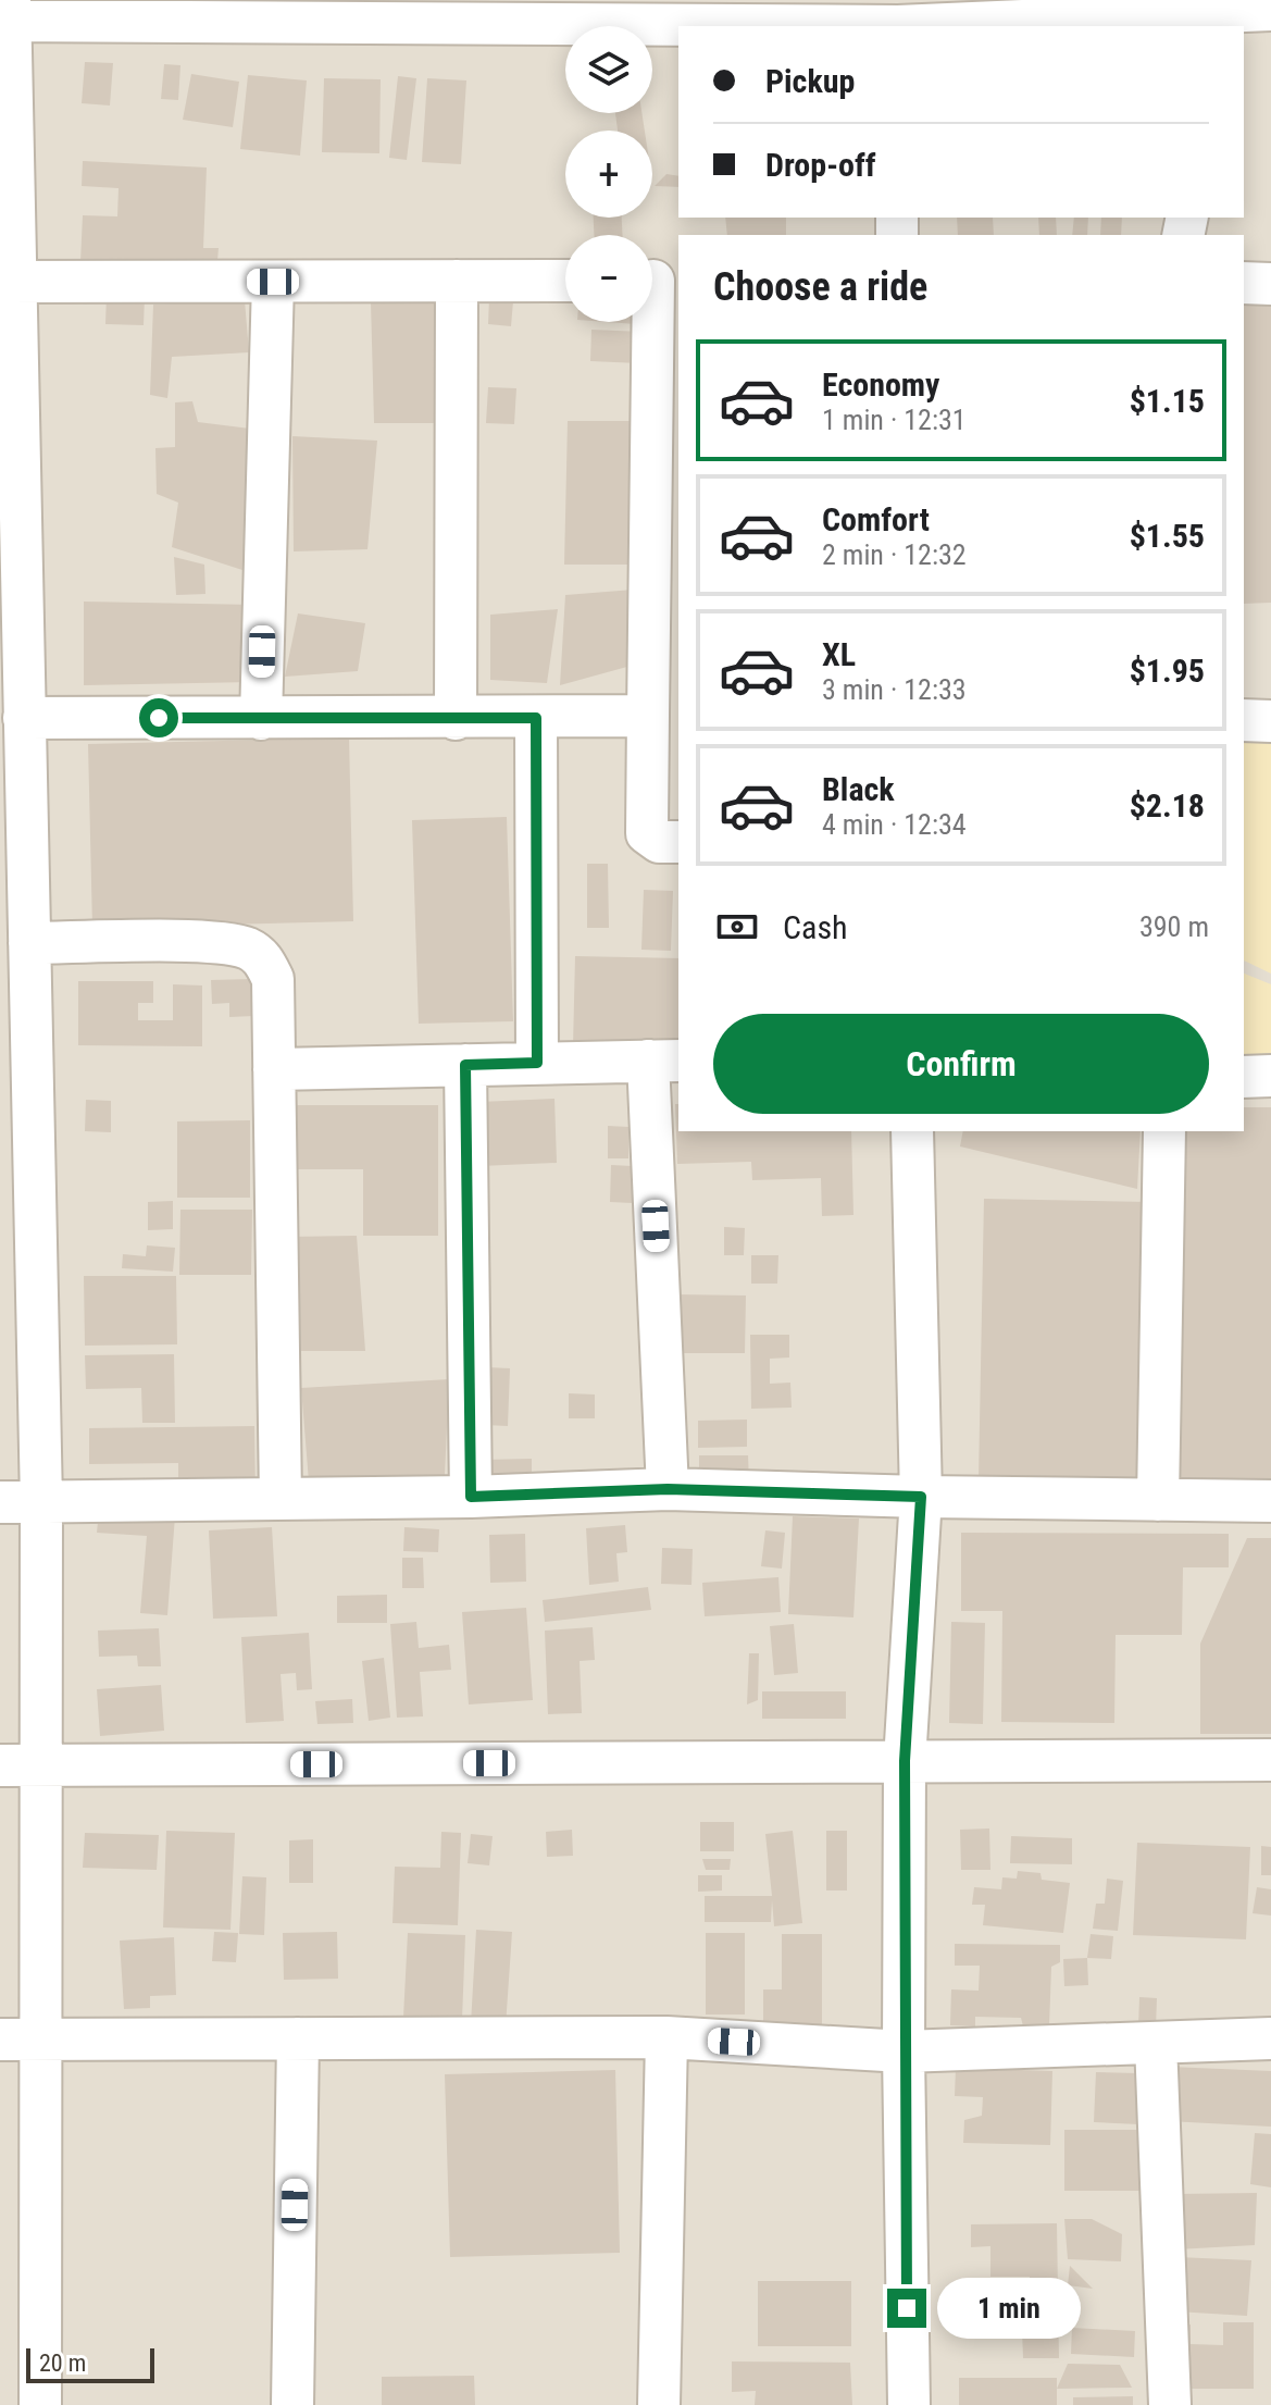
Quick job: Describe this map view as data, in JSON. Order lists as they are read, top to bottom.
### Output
{
  "scale_bar": "20 m",
  "page": {
    "map_buttons": ["+", "−"],
    "banner": ["Pickup", "Drop-off"],
    "heading": "Choose a ride",
    "list": [
      {
        "name": "Economy",
        "note": "1 min · 12:31",
        "value": "$1.15"
      },
      {
        "name": "Comfort",
        "note": "2 min · 12:32",
        "value": "$1.55"
      },
      {
        "name": "XL",
        "note": "3 min · 12:33",
        "value": "$1.95"
      },
      {
        "name": "Black",
        "note": "4 min · 12:34",
        "value": "$2.18"
      }
    ],
    "pay": ["Cash", "390 m"],
    "buttons": "Confirm",
    "bubble": "1 min",
    "scale": "20 m"
  }
}
